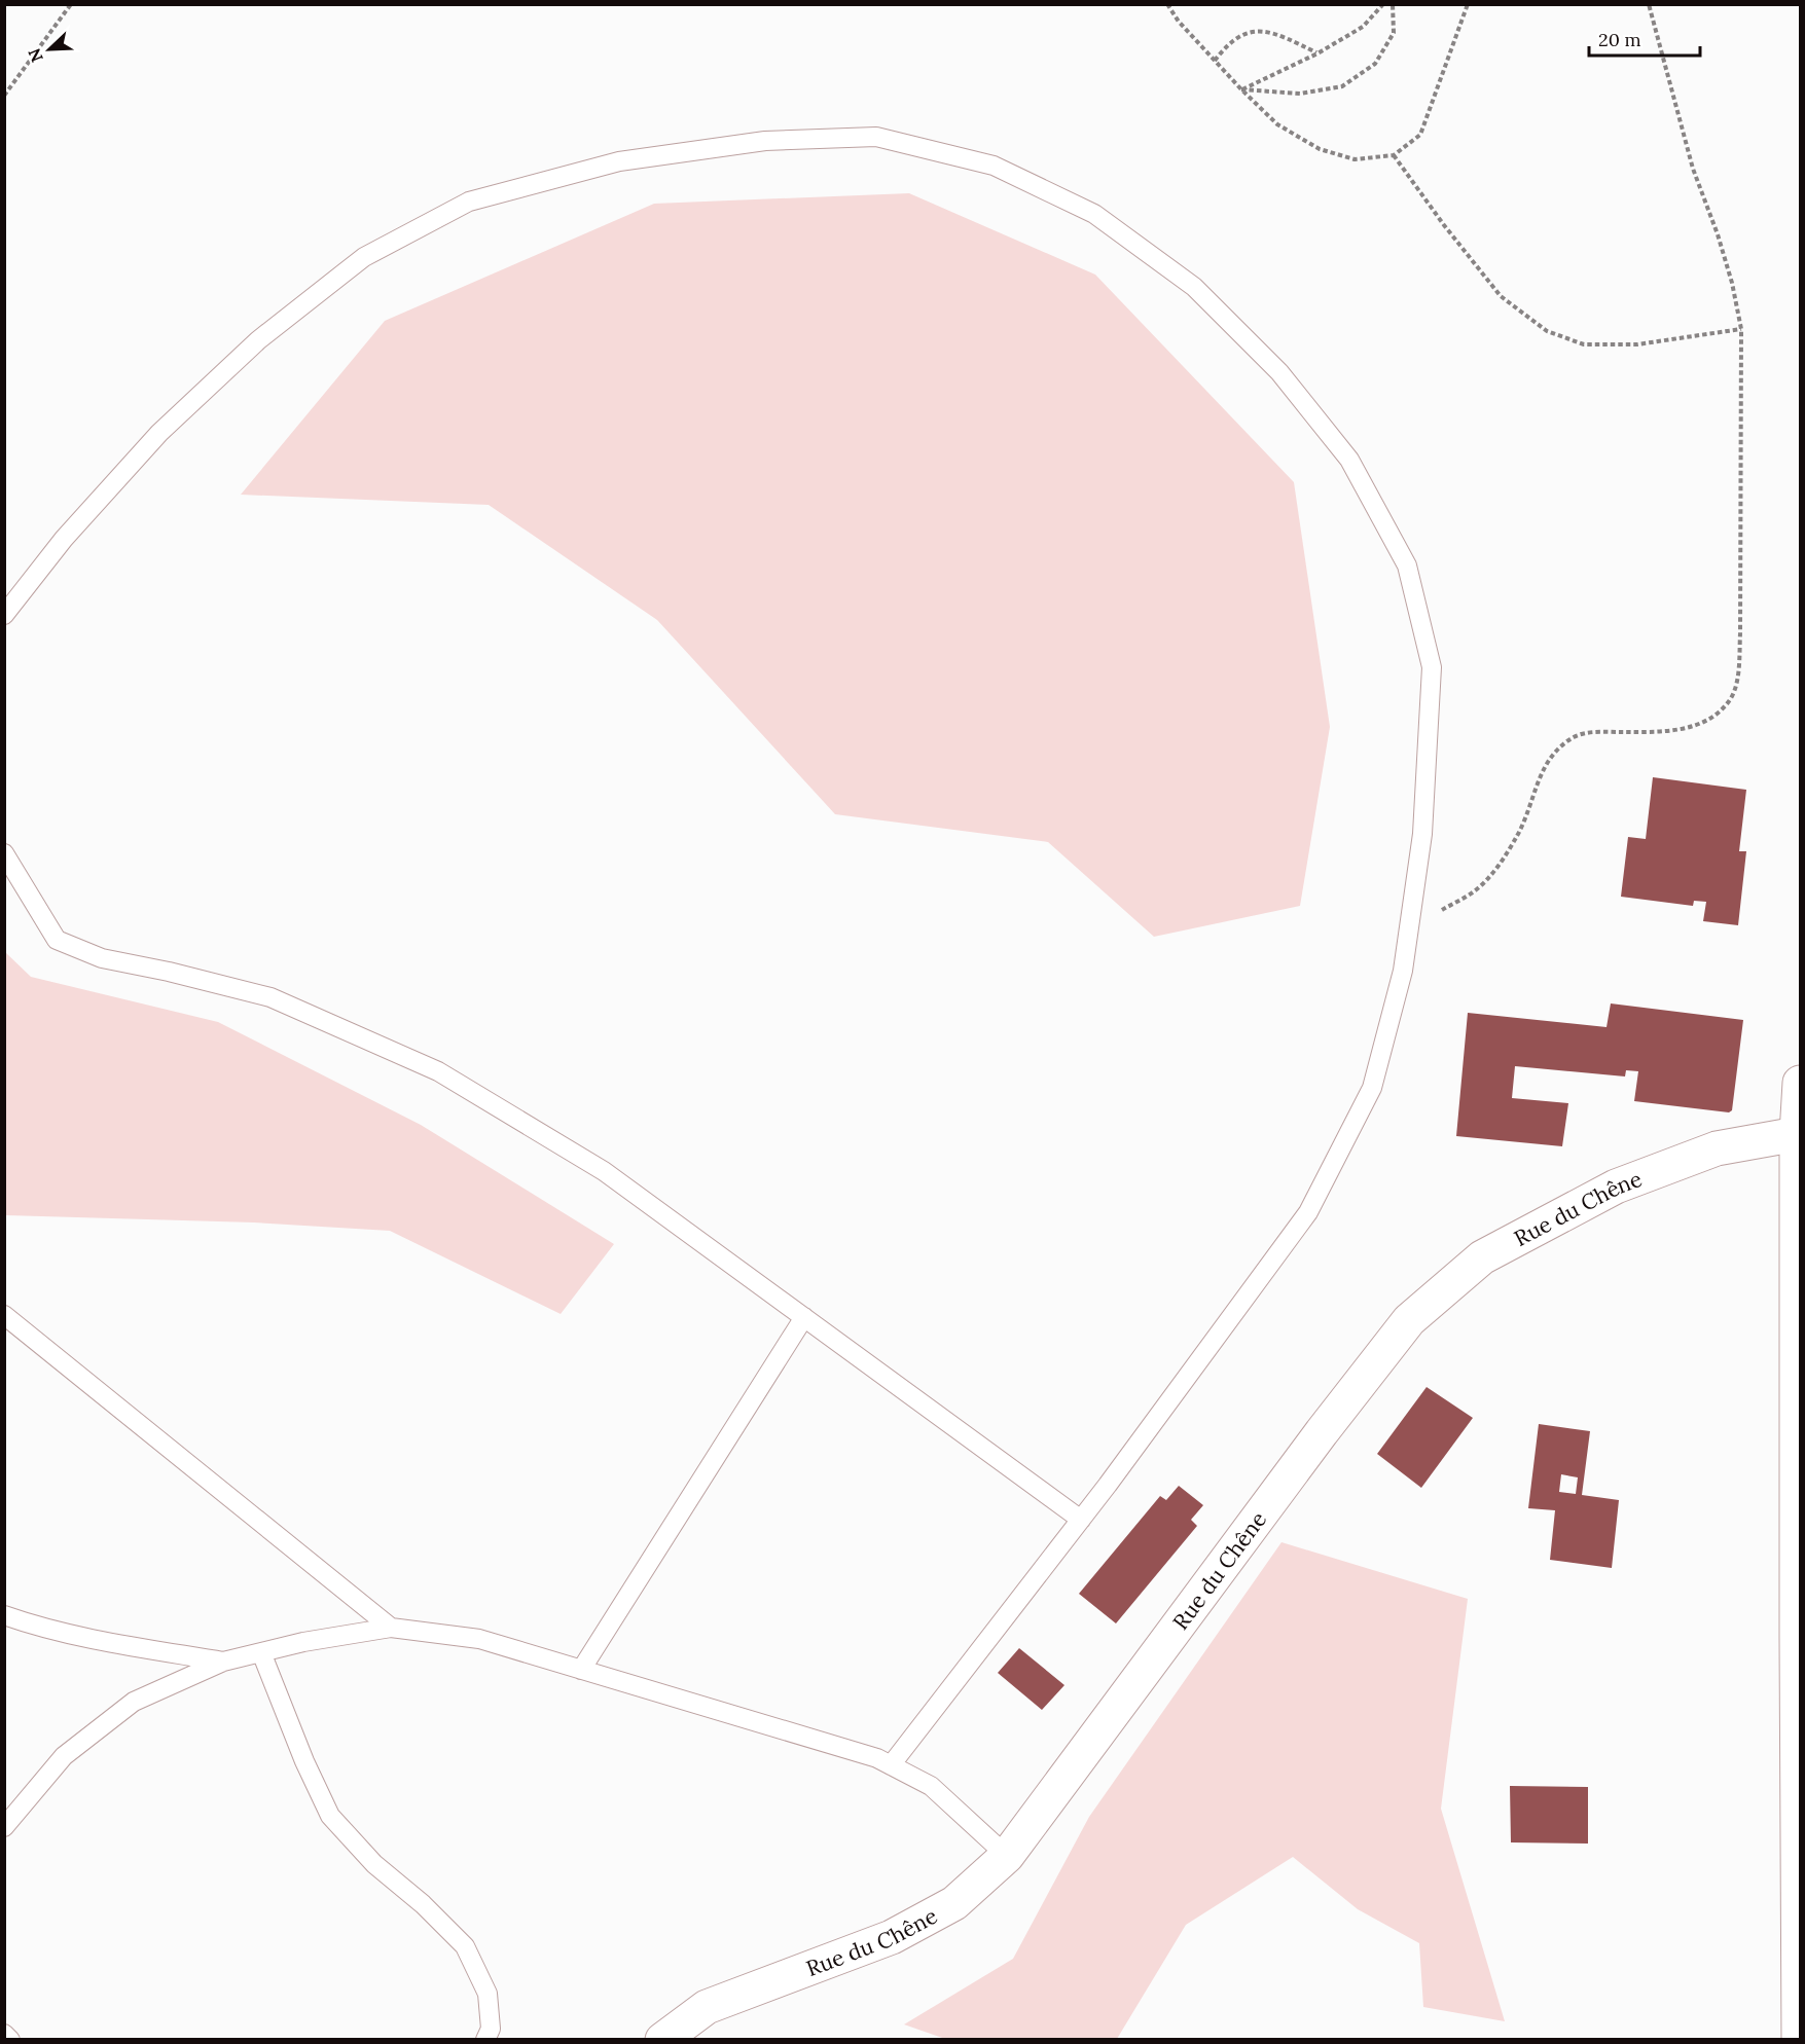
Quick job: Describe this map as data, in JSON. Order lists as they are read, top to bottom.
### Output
{
  "streets": {
    "street": ["Rue du Chêne"]
  },
  "scale_bar": "20 m",
  "north": "bottom left"
}
